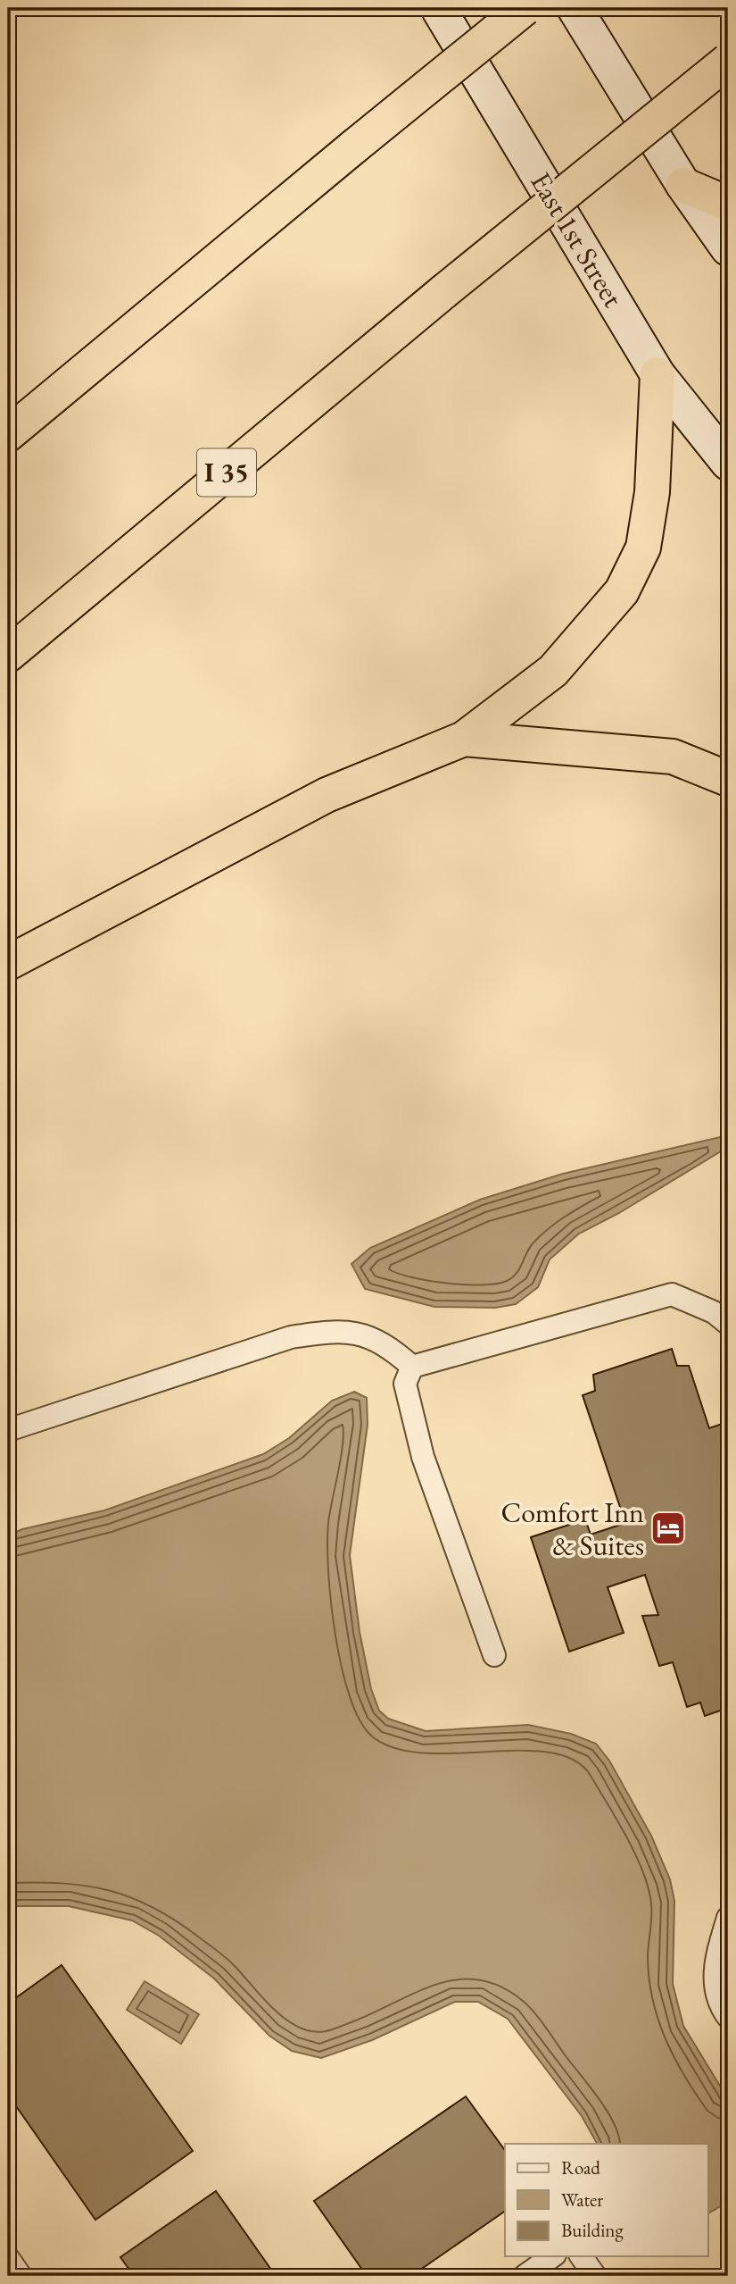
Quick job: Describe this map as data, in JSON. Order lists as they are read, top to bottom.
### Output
{
  "streets": {
    "highway": ["I 35"],
    "main road": ["East 1st Street"]
  },
  "places": {
    "hotel": ["Comfort Inn & Suites"]
  },
  "legend": ["Road", "Water", "Building"]
}
